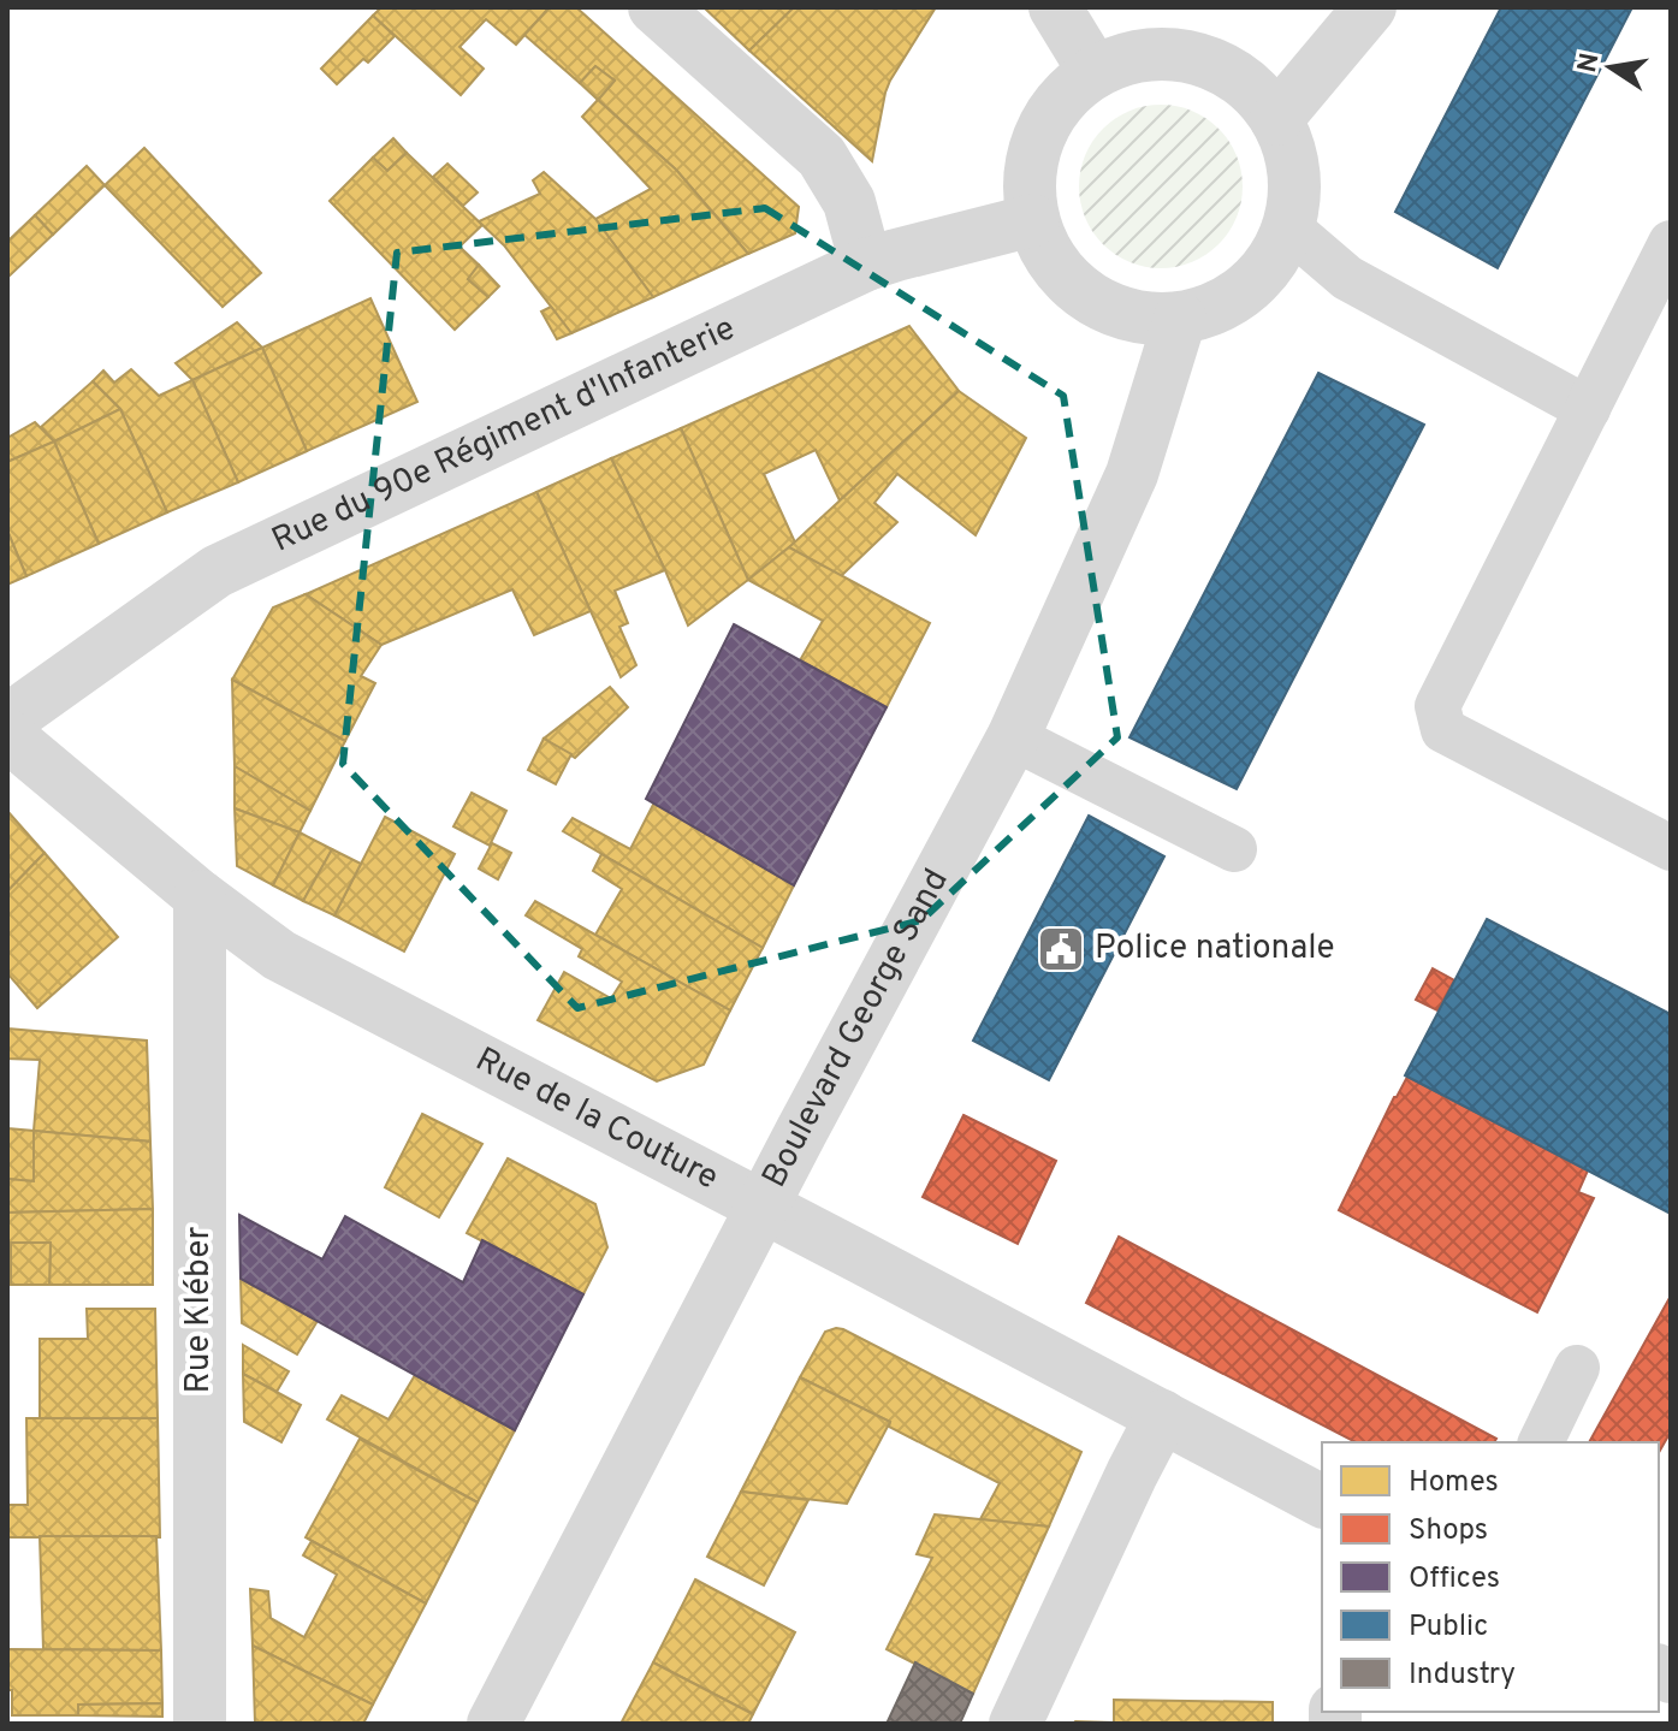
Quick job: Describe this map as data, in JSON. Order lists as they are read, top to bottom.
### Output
{
  "streets": {
    "street": [
      "Rue du 90e Régiment d'Infanterie",
      "Boulevard George Sand",
      "Rue de la Couture",
      "Rue Kléber"
    ]
  },
  "crossings": [
    ["Rue du 90e Régiment d'Infanterie", "Boulevard George Sand"],
    ["Boulevard George Sand", "Rue de la Couture"],
    ["Rue de la Couture", "Rue Kléber"]
  ],
  "places": {
    "public building": ["Police nationale"]
  },
  "legend": [
    "Homes",
    "Shops",
    "Offices",
    "Public",
    "Industry"
  ],
  "north": "left"
}
